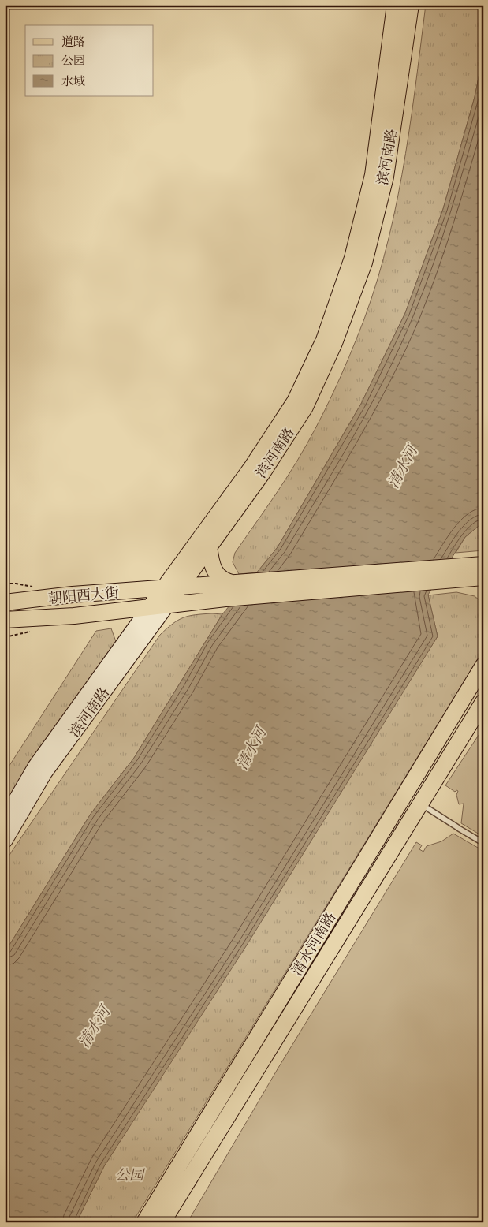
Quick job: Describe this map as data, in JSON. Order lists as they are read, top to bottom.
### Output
{
  "streets": {
    "main road": ["滨河南路", "朝阳西大街", "清水河南路"]
  },
  "crossings": [
    ["滨河南路", "朝阳西大街"]
  ],
  "water": ["清水河"],
  "parks": ["公园"],
  "legend": ["道路", "公园", "水域"]
}
